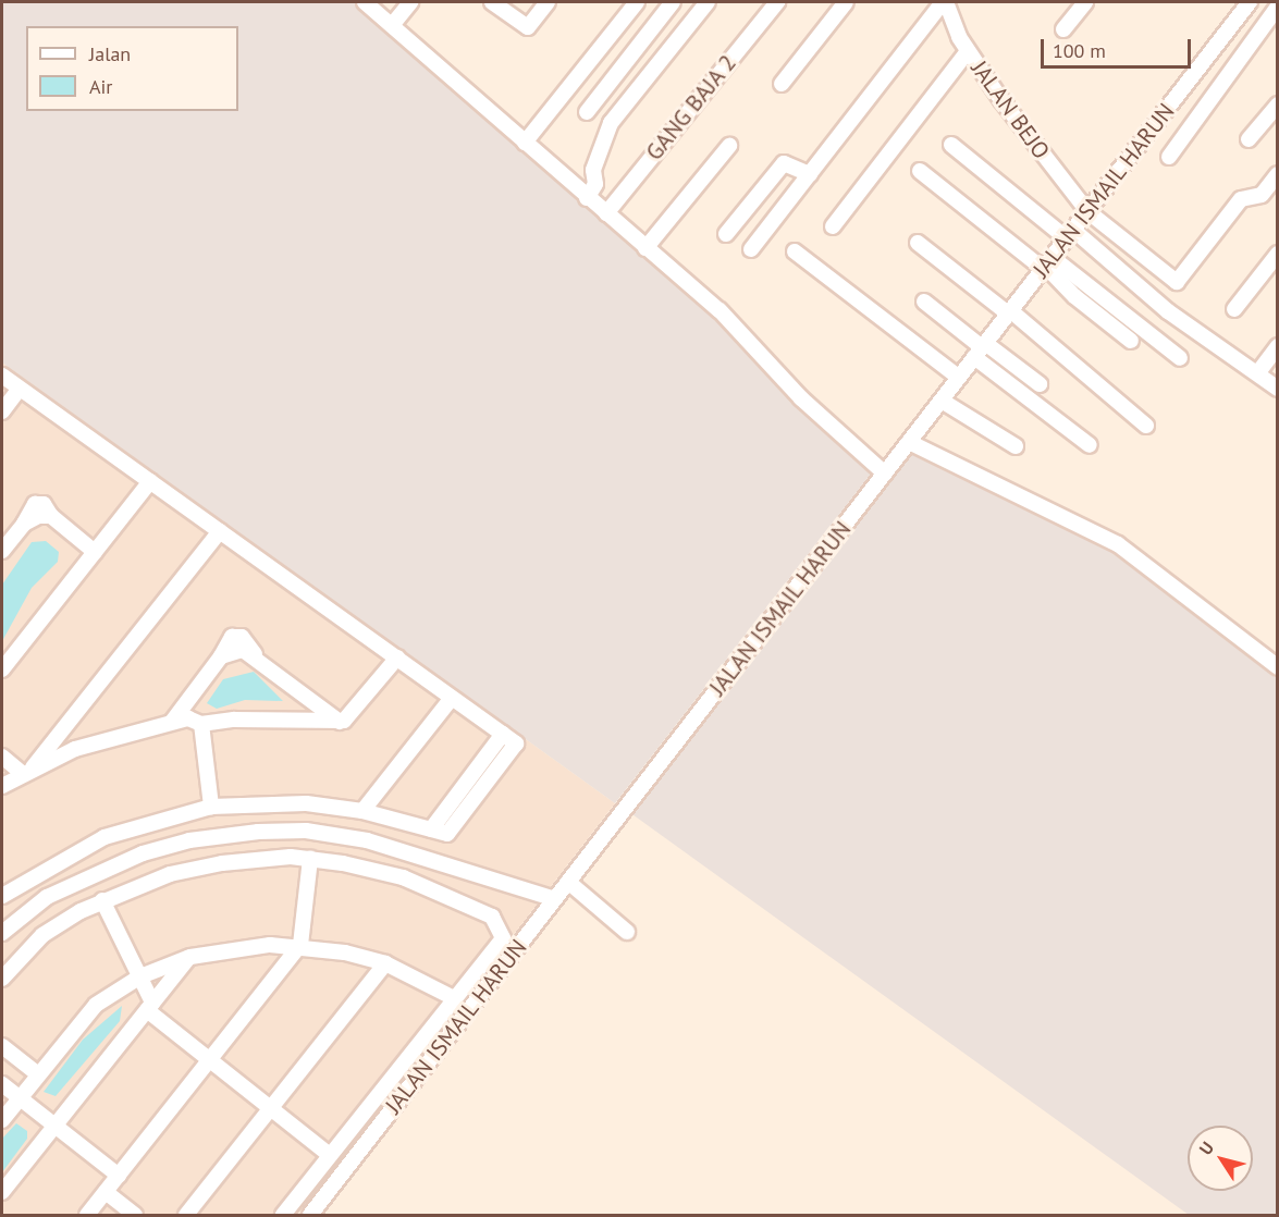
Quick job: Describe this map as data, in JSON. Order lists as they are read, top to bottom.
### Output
{
  "streets": {
    "street": ["GANG BAJA 2", "JALAN BEJO", "JALAN ISMAIL HARUN"]
  },
  "crossings": [
    ["JALAN BEJO", "JALAN ISMAIL HARUN"]
  ],
  "legend": ["Jalan", "Air"],
  "scale_bar": "100 m",
  "north": "top left"
}
